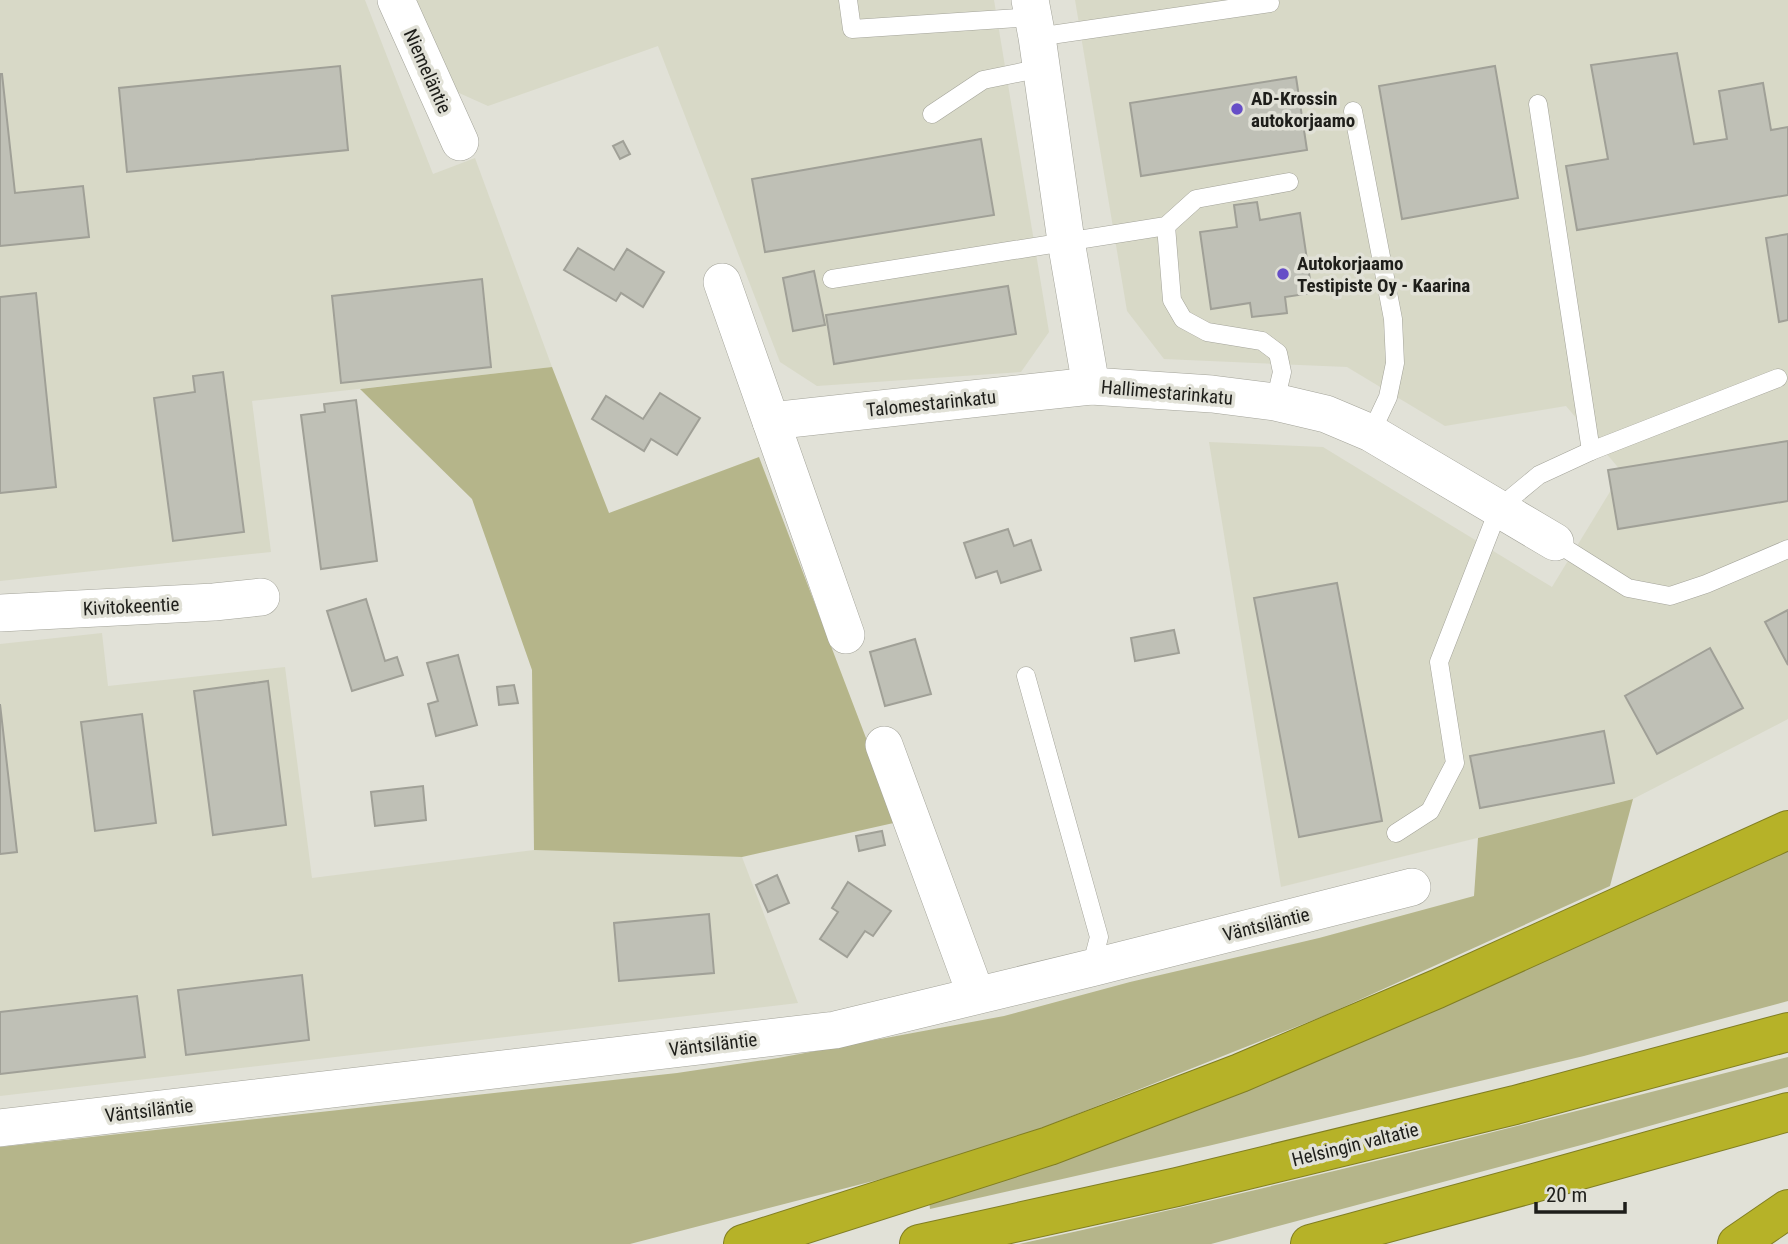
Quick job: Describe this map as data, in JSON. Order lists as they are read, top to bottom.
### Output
{
  "streets": {
    "highway": ["Helsingin valtatie"],
    "street": [
      "Niemeläntie",
      "Hallimestarinkatu",
      "Talomestarinkatu",
      "Kivitokeentie",
      "Väntsiläntie"
    ]
  },
  "crossings": [
    ["Hallimestarinkatu", "Talomestarinkatu"]
  ],
  "places": ["AD-Krossin autokorjaamo", "Autokorjaamo Testipiste Oy - Kaarina"],
  "scale_bar": "20 m"
}
